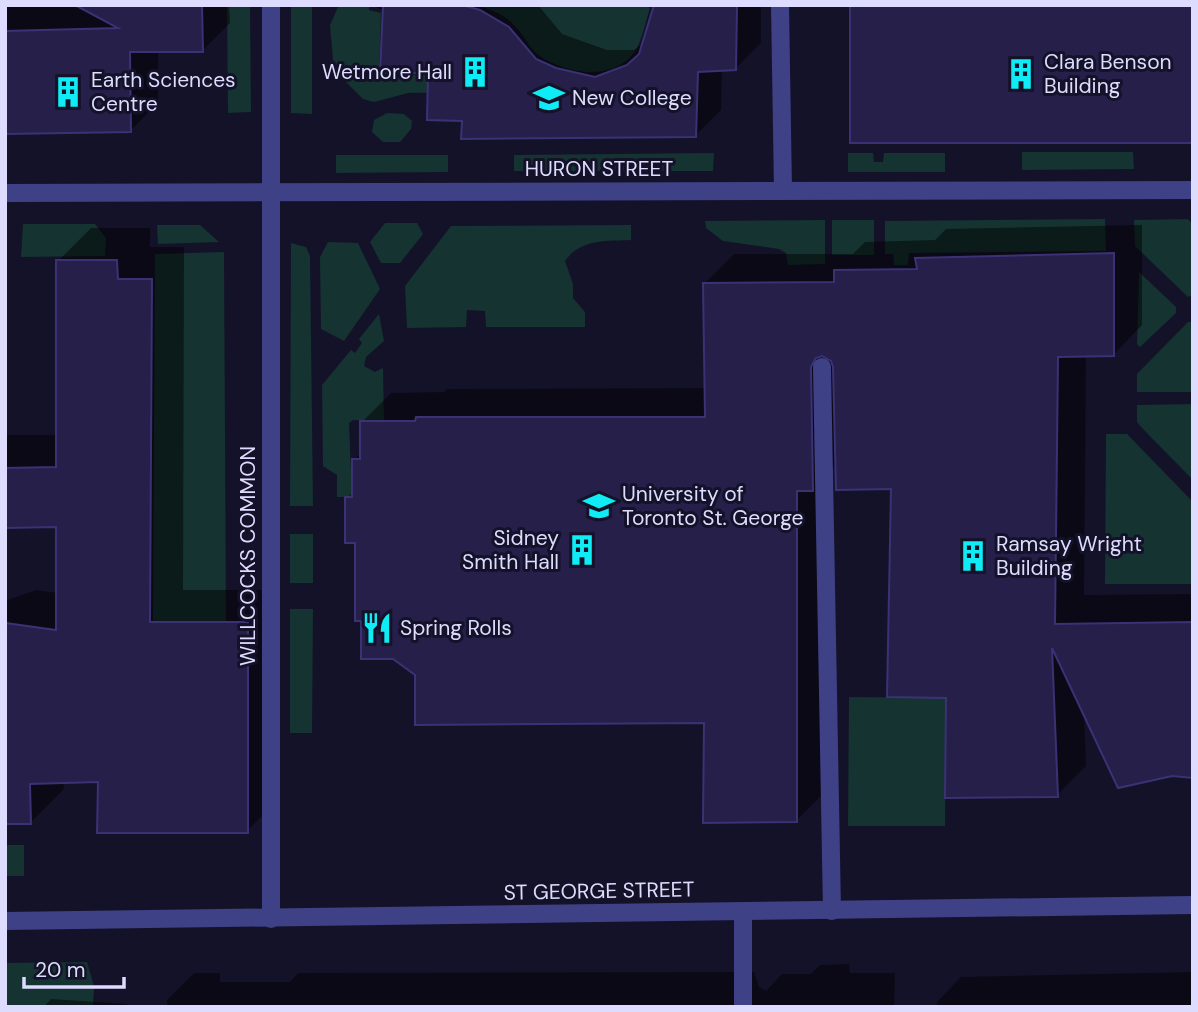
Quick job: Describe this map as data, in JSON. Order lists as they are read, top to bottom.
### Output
{
  "streets": {
    "street": ["HURON STREET", "WILLCOCKS COMMON", "ST GEORGE STREET"]
  },
  "crossings": [
    ["HURON STREET", "WILLCOCKS COMMON"],
    ["WILLCOCKS COMMON", "ST GEORGE STREET"]
  ],
  "places": {
    "building": [
      "Wetmore Hall",
      "Clara Benson Building",
      "Earth Sciences Centre",
      "Sidney Smith Hall",
      "Ramsay Wright Building"
    ],
    "school or university": ["New College", "University of Toronto St. George"],
    "restaurant": ["Spring Rolls"]
  },
  "scale_bar": "20 m"
}
